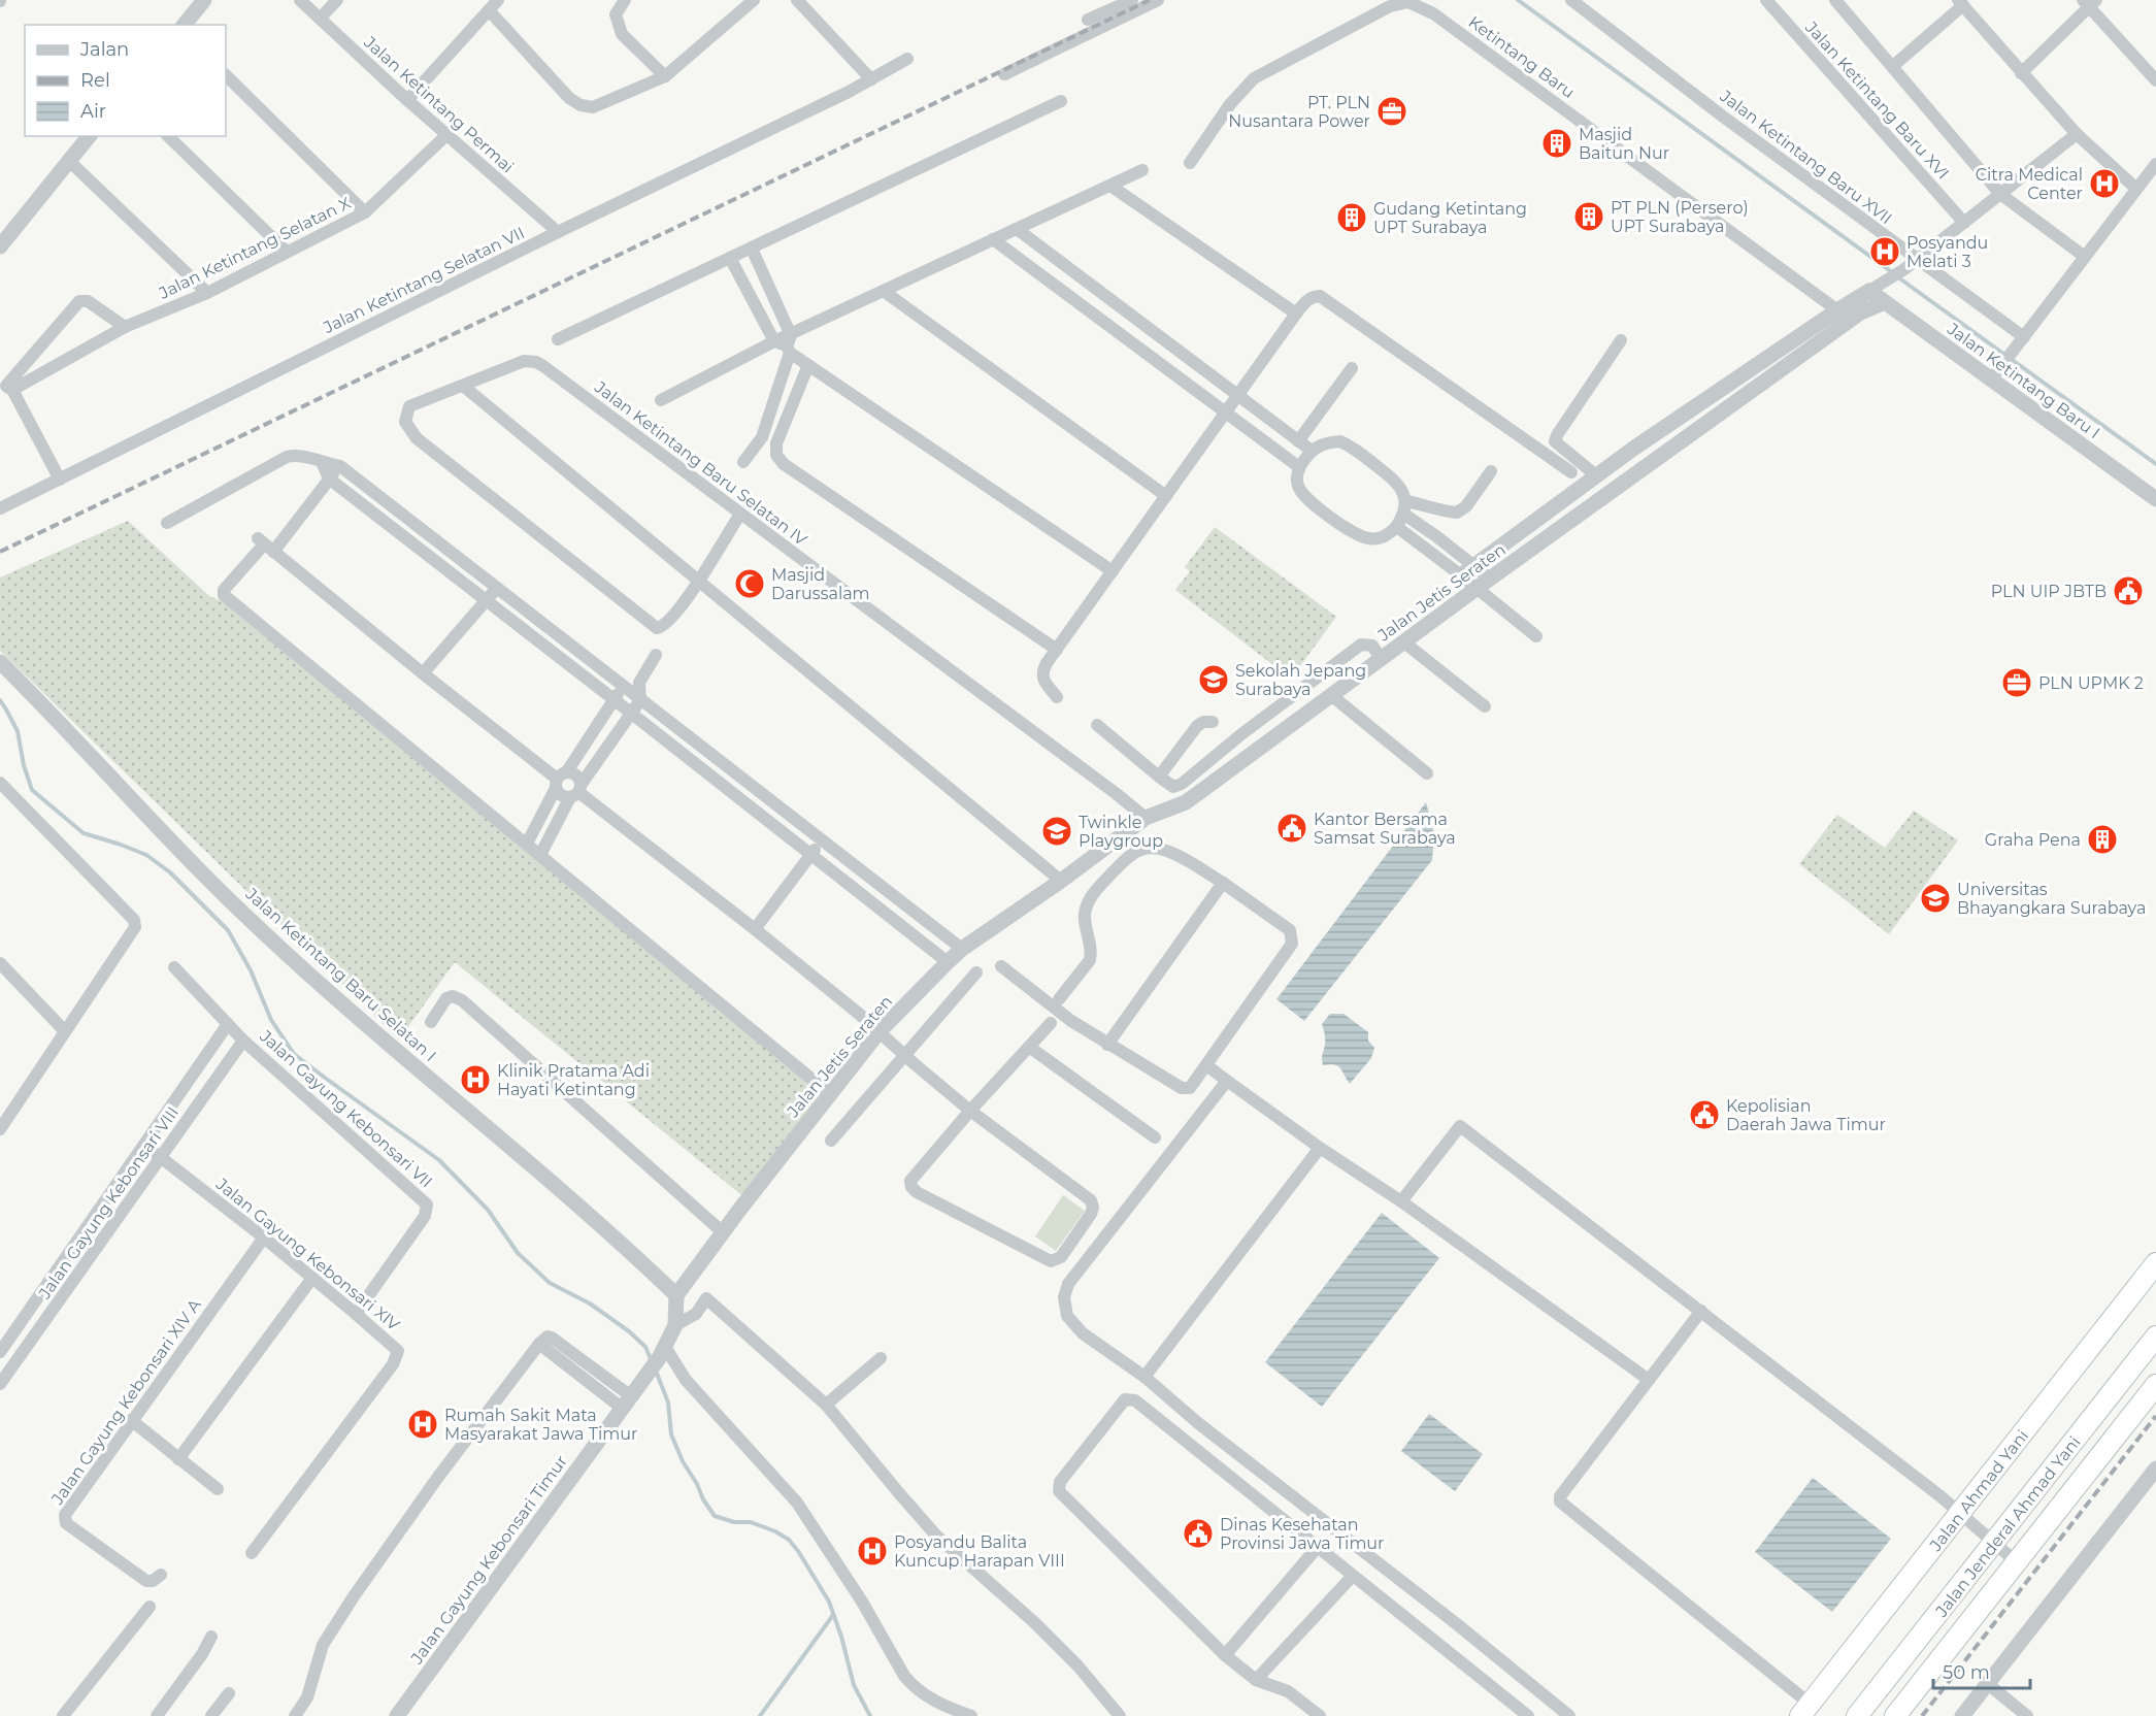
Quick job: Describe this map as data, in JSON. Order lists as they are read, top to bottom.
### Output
{
  "streets": {
    "highway": ["Jalan Ahmad Yani", "Jalan Jenderal Ahmad Yani"],
    "street": [
      "Ketintang Baru",
      "Jalan Ketintang Baru XVI",
      "Jalan Ketintang Permai",
      "Jalan Ketintang Baru XVII",
      "Jalan Ketintang Selatan X",
      "Jalan Ketintang Selatan VII",
      "Jalan Ketintang Baru I",
      "Jalan Ketintang Baru Selatan IV",
      "Jalan Jetis Seraten",
      "Jalan Ketintang Baru Selatan I",
      "Jalan Gayung Kebonsari VII",
      "Jalan Gayung Kebonsari VIII",
      "Jalan Gayung Kebonsari XIV",
      "Jalan Gayung Kebonsari XIV A",
      "Jalan Gayung Kebonsari Timur"
    ]
  },
  "crossings": [
    ["Ketintang Baru", "Jalan Jetis Seraten"],
    ["Jalan Ketintang Baru XVI", "Jalan Jetis Seraten"],
    ["Jalan Ketintang Permai", "Jalan Ketintang Selatan X"],
    ["Jalan Ketintang Permai", "Jalan Ketintang Selatan VII"],
    ["Jalan Ketintang Baru XVII", "Jalan Jetis Seraten"],
    ["Jalan Ketintang Baru I", "Jalan Jetis Seraten"],
    ["Jalan Ketintang Baru Selatan IV", "Jalan Jetis Seraten"],
    ["Jalan Jetis Seraten", "Jalan Ketintang Baru Selatan I"],
    ["Jalan Jetis Seraten", "Jalan Gayung Kebonsari Timur"],
    ["Jalan Ketintang Baru Selatan I", "Jalan Gayung Kebonsari Timur"],
    ["Jalan Gayung Kebonsari VII", "Jalan Gayung Kebonsari VIII"],
    ["Jalan Gayung Kebonsari VII", "Jalan Gayung Kebonsari XIV"],
    ["Jalan Gayung Kebonsari VIII", "Jalan Gayung Kebonsari XIV"],
    ["Jalan Gayung Kebonsari XIV", "Jalan Gayung Kebonsari XIV A"]
  ],
  "places": {
    "office": ["PT. PLN Nusantara Power", "PLN UPMK 2"],
    "building": [
      "Masjid Baitun Nur",
      "PT PLN (Persero) UPT Surabaya",
      "Gudang Ketintang UPT Surabaya",
      "Graha Pena"
    ],
    "hospital": [
      "Citra Medical Center",
      "Posyandu Melati 3",
      "Klinik Pratama Adi Hayati Ketintang",
      "Rumah Sakit Mata Masyarakat Jawa Timur",
      "Posyandu Balita Kuncup Harapan VIII"
    ],
    "mosque": ["Masjid Darussalam"],
    "public building": [
      "PLN UIP JBTB",
      "Kantor Bersama Samsat Surabaya",
      "Kepolisian Daerah Jawa Timur",
      "Dinas Kesehatan Provinsi Jawa Timur"
    ],
    "school or university": ["Sekolah Jepang Surabaya", "Twinkle Playgroup", "Universitas Bhayangkara Surabaya"]
  },
  "legend": ["Jalan", "Rel", "Air"],
  "scale_bar": "50 m"
}
